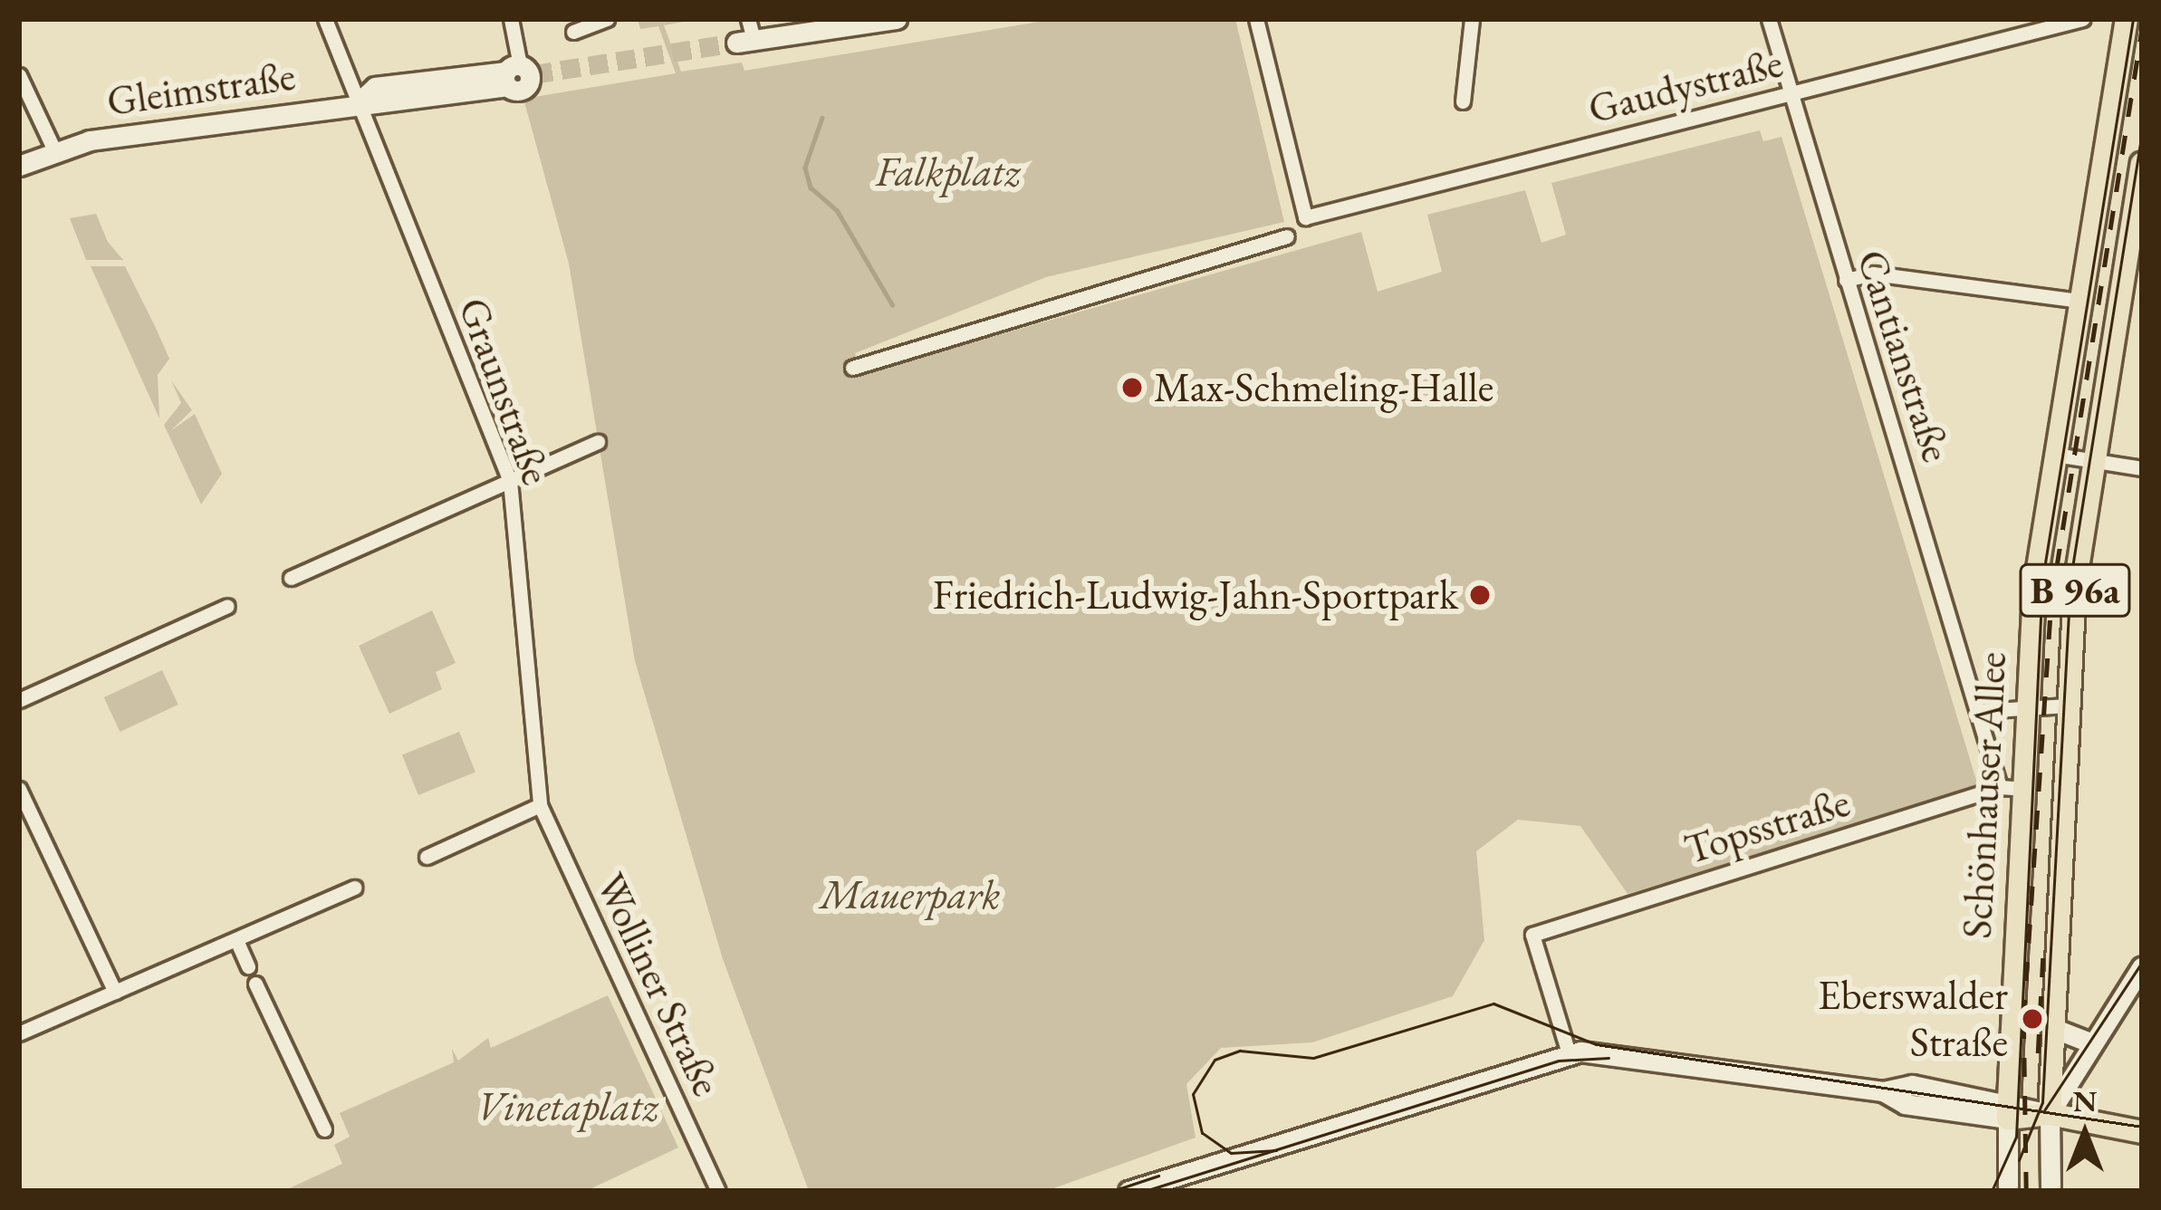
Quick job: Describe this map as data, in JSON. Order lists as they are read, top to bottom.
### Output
{
  "streets": {
    "main road": ["Gleimstraße", "B 96a", "Schönhauser Allee"],
    "street": [
      "Gaudystraße",
      "Cantianstraße",
      "Graunstraße",
      "Topsstraße",
      "Wolliner Straße"
    ]
  },
  "crossings": [
    ["Gaudystraße", "Cantianstraße"],
    ["Gleimstraße", "Graunstraße"],
    ["Cantianstraße", "Schönhauser Allee"],
    ["Cantianstraße", "Topsstraße"],
    ["Graunstraße", "Wolliner Straße"],
    ["Schönhauser Allee", "Topsstraße"]
  ],
  "parks": ["Falkplatz", "Mauerpark", "Vinetaplatz"],
  "places": ["Max-Schmeling-Halle", "Friedrich-Ludwig-Jahn-Sportpark", "Eberswalder Straße"],
  "north": "top"
}
